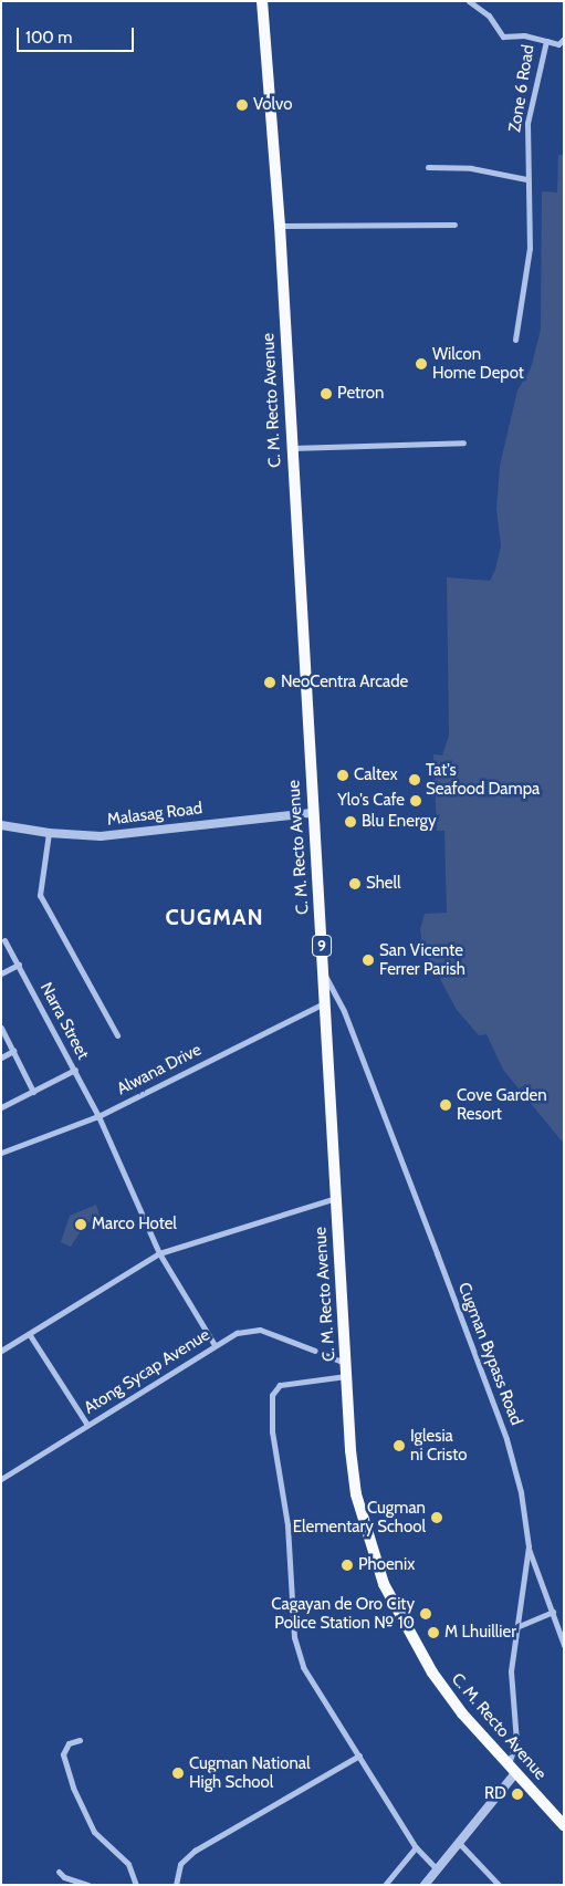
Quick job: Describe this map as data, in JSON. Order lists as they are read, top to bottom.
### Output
{
  "streets": {
    "highway": ["C. M. Recto Avenue", "9"],
    "street": [
      "Zone 6 Road",
      "Malasag Road",
      "Narra Street",
      "Alwana Drive",
      "Cugman Bypass Road",
      "Atong Sycap Avenue"
    ]
  },
  "crossings": [
    ["C. M. Recto Avenue", "Malasag Road"],
    ["C. M. Recto Avenue", "Alwana Drive"],
    ["C. M. Recto Avenue", "Cugman Bypass Road"],
    ["Narra Street", "Alwana Drive"],
    ["Narra Street", "Atong Sycap Avenue"]
  ],
  "districts": ["CUGMAN"],
  "places": [
    "Volvo",
    "Wilcon Home Depot",
    "Petron",
    "NeoCentra Arcade",
    "Caltex",
    "Tat's Seafood Dampa",
    "Ylo's Cafe",
    "Blu Energy",
    "Shell",
    "San Vicente Ferrer Parish",
    "Cove Garden Resort",
    "Marco Hotel",
    "Iglesia ni Cristo",
    "Cugman Elementary School",
    "Phoenix",
    "Cagayan de Oro City Police Station № 10",
    "M Lhuillier",
    "Cugman National High School",
    "RD"
  ],
  "scale_bar": "100 m"
}
